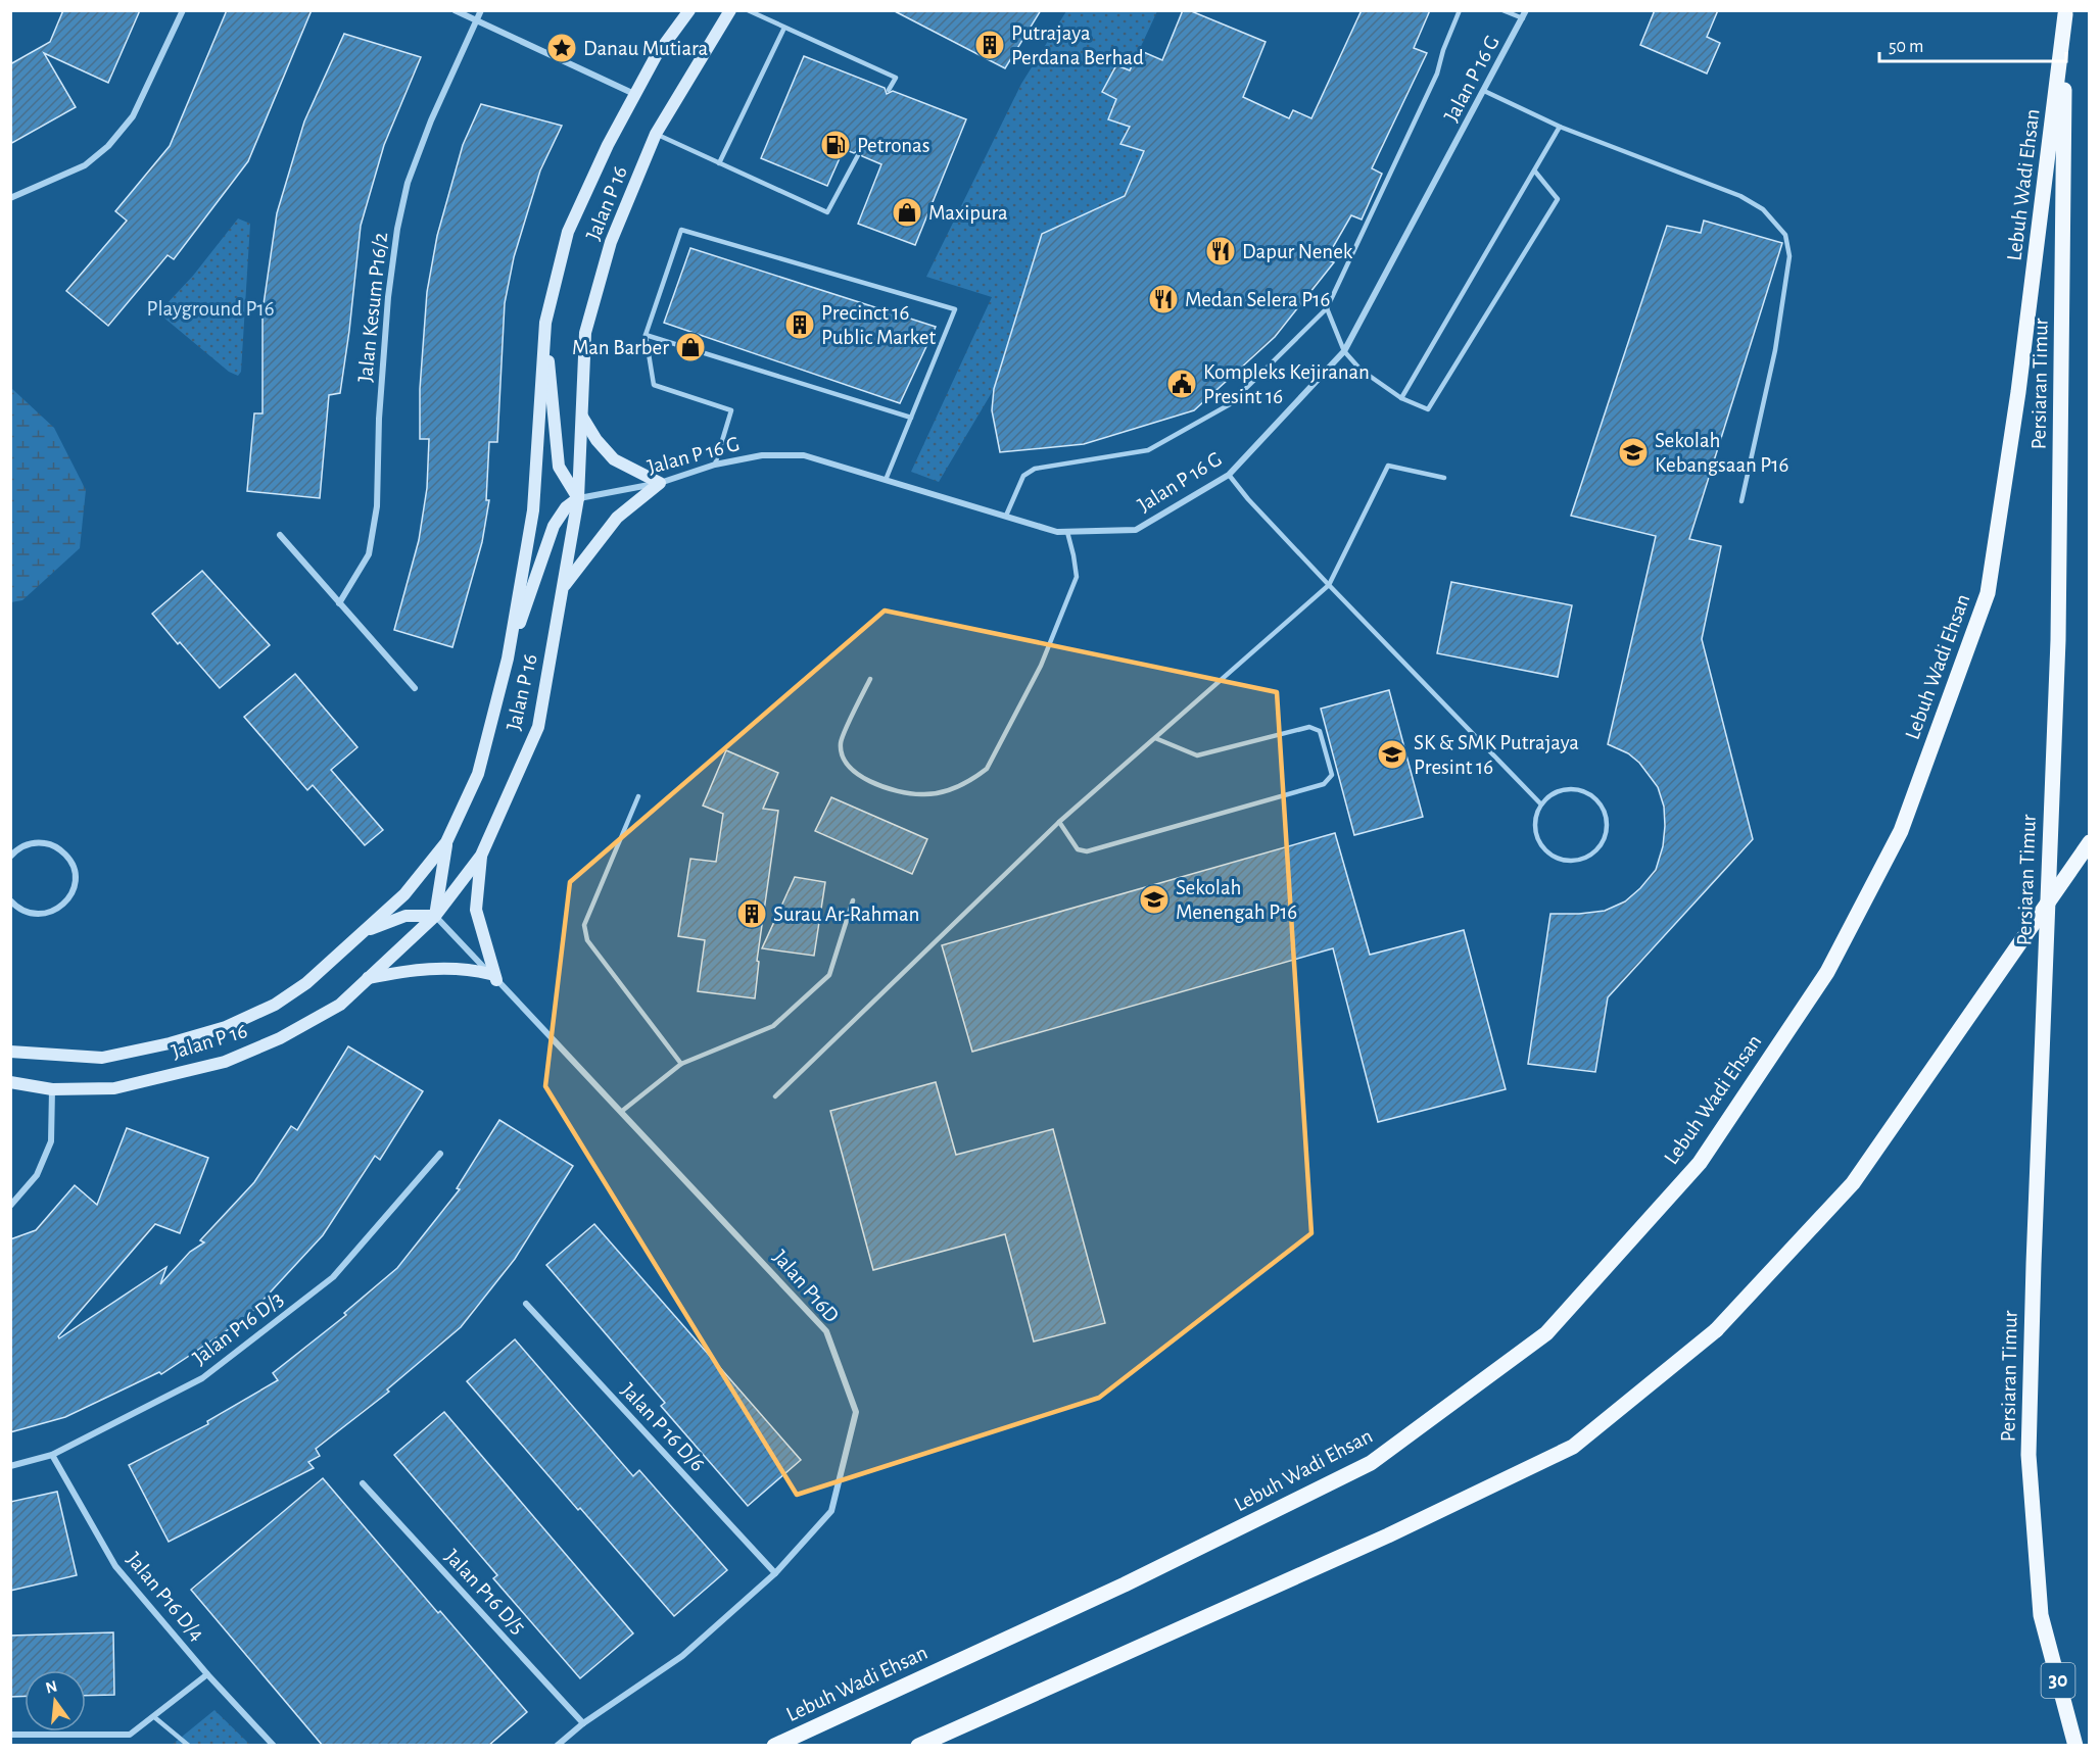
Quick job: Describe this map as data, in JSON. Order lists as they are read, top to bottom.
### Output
{
  "streets": {
    "main road": ["Lebuh Wadi Ehsan", "Persiaran Timur", "30"],
    "street": [
      "Jalan P 16 G",
      "Jalan P 16",
      "Jalan Kesum P16/2",
      "Jalan P16D",
      "Jalan P16 D/3",
      "Jalan P 16 D/6",
      "Jalan P16 D/5",
      "Jalan P16 D/4"
    ]
  },
  "crossings": [
    ["Jalan P 16 G", "Jalan P 16"],
    ["Lebuh Wadi Ehsan", "Persiaran Timur"],
    ["Jalan P 16", "Jalan P16D"],
    ["Jalan P16D", "Jalan P 16 D/6"],
    ["Jalan P16D", "Jalan P16 D/5"],
    ["Jalan P16 D/3", "Jalan P16 D/4"]
  ],
  "parks": ["Playground P16"],
  "places": {
    "building": ["Putrajaya Perdana Berhad", "Precinct 16 Public Market", "Surau Ar-Rahman"],
    "place": ["Danau Mutiara"],
    "fuel station": ["Petronas"],
    "shop": ["Maxipura", "Man Barber"],
    "restaurant": ["Dapur Nenek", "Medan Selera P16"],
    "public building": ["Kompleks Kejiranan Presint 16"],
    "school or university": ["Sekolah Kebangsaan P16", "SK & SMK Putrajaya Presint 16", "Sekolah Menengah P16"]
  },
  "scale_bar": "50 m",
  "north": "top"
}
